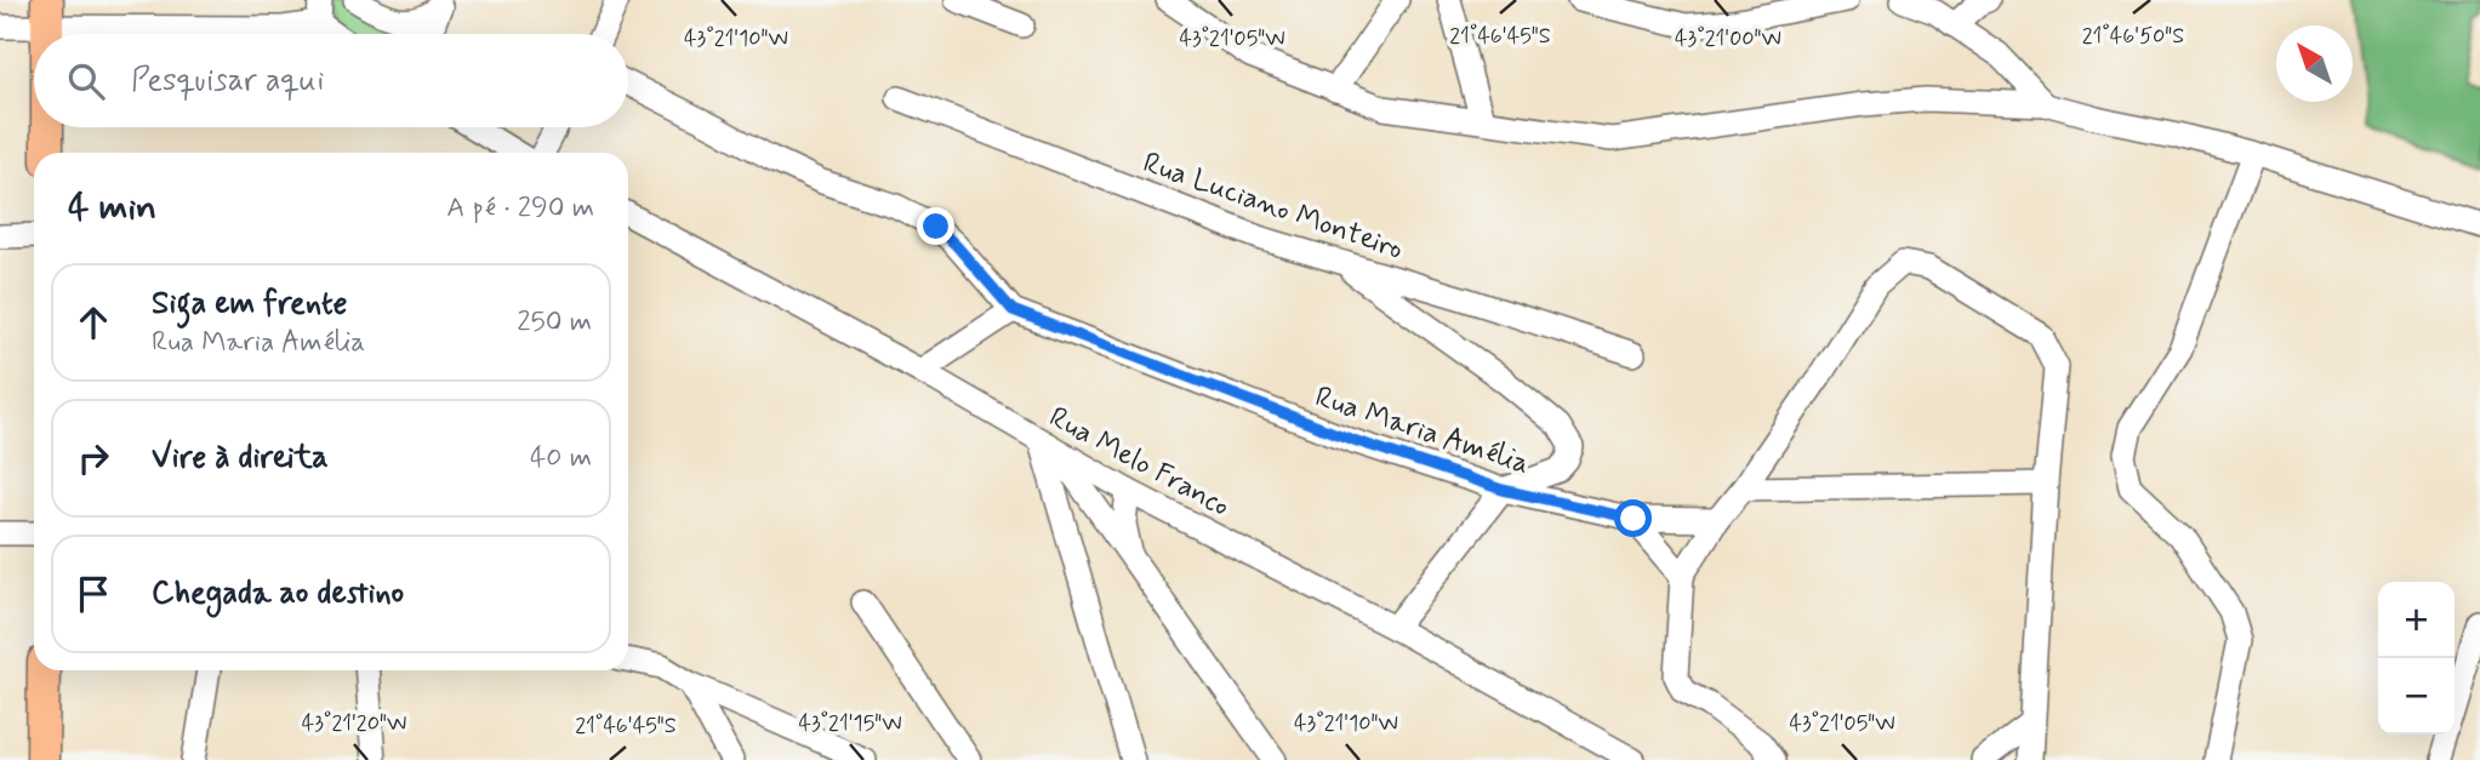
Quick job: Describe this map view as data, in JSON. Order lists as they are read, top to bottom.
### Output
{
  "streets": {
    "street": ["Rua Luciano Monteiro", "Rua Maria Amélia", "Rua Melo Franco"]
  },
  "north": "top left",
  "page": {
    "search": "Pesquisar aqui",
    "heading": ["4 min", "A pé · 290 m"],
    "list": [
      ["Siga em frente", "Rua Maria Amélia", "250 m"],
      ["Vire à direita", "40 m"],
      "Chegada ao destino"
    ],
    "map_buttons": ["+", "−"]
  },
  "coordinates": [
    "21°46'45\"S",
    "21°46'50\"S",
    "43°21'10\"W",
    "43°21'05\"W",
    "43°21'00\"W",
    "43°21'20\"W",
    "43°21'15\"W"
  ]
}
